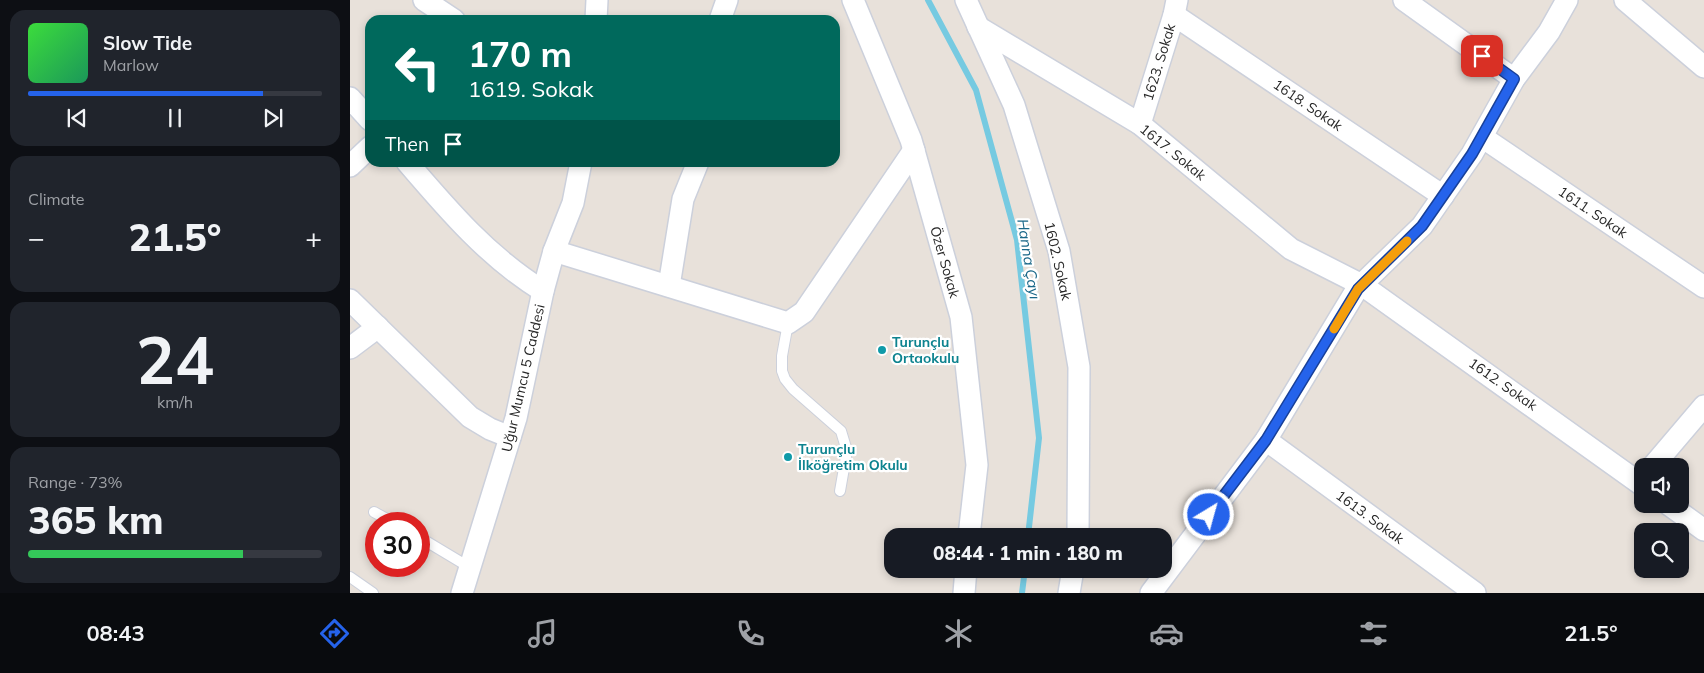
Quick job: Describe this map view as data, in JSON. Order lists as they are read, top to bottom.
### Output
{
  "streets": {
    "street": [
      "1623. Sokak",
      "1618. Sokak",
      "1617. Sokak",
      "1611. Sokak",
      "1602. Sokak",
      "Özer Sokak",
      "Uğur Mumcu 5 Caddesi",
      "1612. Sokak",
      "1613. Sokak"
    ]
  },
  "crossings": [
    ["1623. Sokak", "1618. Sokak"],
    ["1623. Sokak", "1617. Sokak"],
    ["1617. Sokak", "1602. Sokak"],
    ["1617. Sokak", "1612. Sokak"]
  ],
  "water": ["Hanna Çayı"],
  "places": ["Turunçlu Ortaokulu", "Turunçlu İlköğretim Okulu"],
  "page": {
    "turn": ["170 m", "1619. Sokak"],
    "song": ["Slow Tide", "Marlow"],
    "then": "Then",
    "tile": [
      "Climate",
      ["24", "km/h"],
      ["Range · 73%", "365 km"]
    ],
    "heat": ["−", "21.5°", "+"],
    "limit": "30",
    "trip": "08:44 · 1 min · 180 m",
    "tabs": ["08:43", "21.5°"]
  }
}
